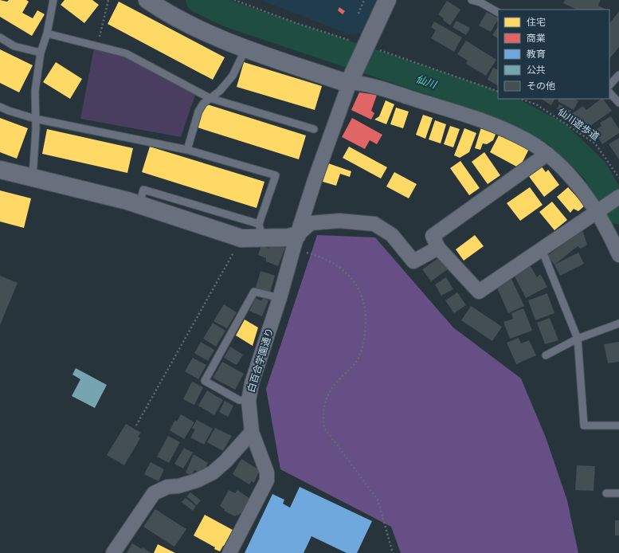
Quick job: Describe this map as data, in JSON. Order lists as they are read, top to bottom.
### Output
{
  "streets": {
    "street": ["白百合学園通り"],
    "path": ["仙川遊歩道"]
  },
  "water": ["仙川"],
  "legend": [
    "住宅",
    "商業",
    "教育",
    "公共",
    "その他"
  ]
}
